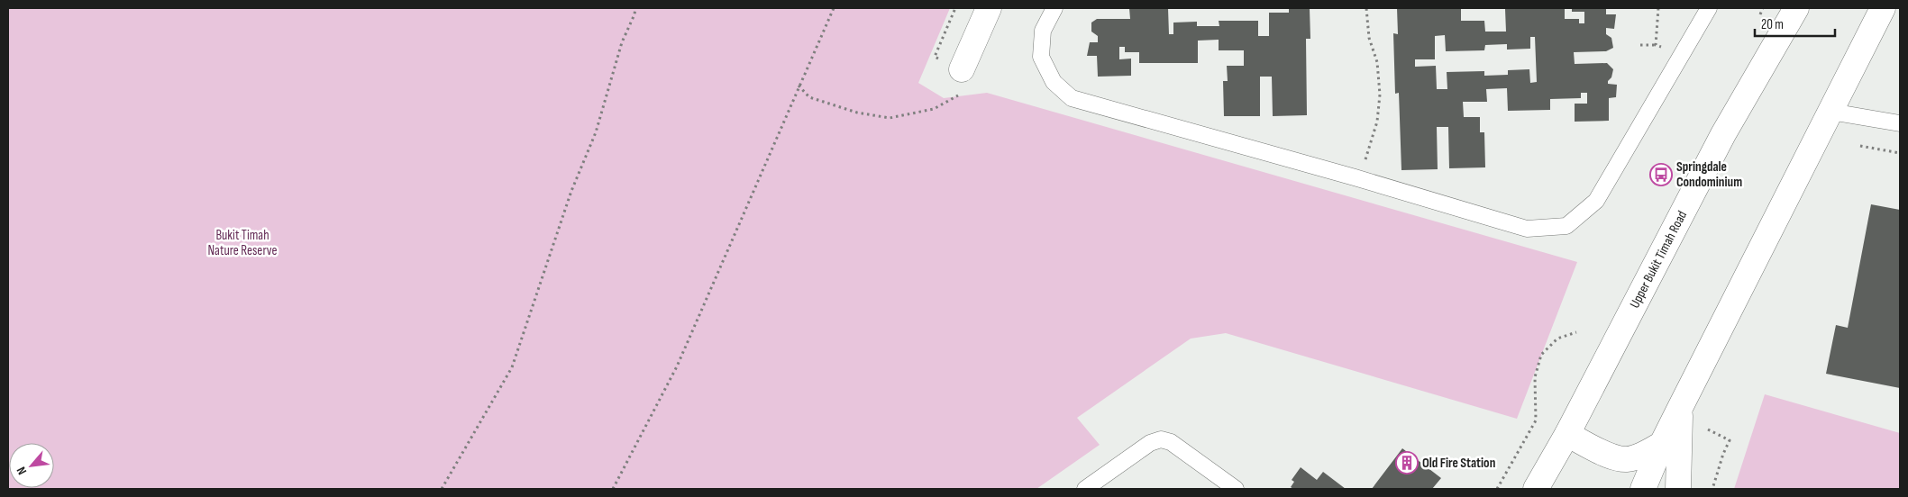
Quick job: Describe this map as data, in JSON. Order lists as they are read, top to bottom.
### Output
{
  "streets": {
    "main road": ["Upper Bukit Timah Road"]
  },
  "parks": ["Bukit Timah Nature Reserve"],
  "places": {
    "bus stop": ["Springdale Condominium"],
    "building": ["Old Fire Station"]
  },
  "scale_bar": "20 m",
  "north": "bottom left"
}
